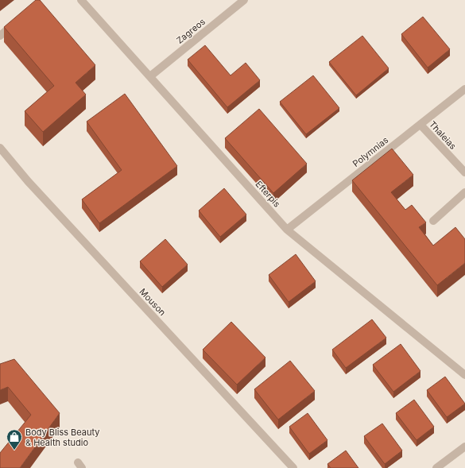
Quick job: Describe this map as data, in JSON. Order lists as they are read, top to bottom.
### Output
{
  "streets": {
    "street": [
      "Zagreos",
      "Thaleias",
      "Polymnias",
      "Efterpis",
      "Mouson"
    ]
  },
  "crossings": [
    ["Zagreos", "Efterpis"],
    ["Thaleias", "Polymnias"],
    ["Polymnias", "Efterpis"]
  ],
  "places": {
    "shop": ["Body Bliss Beauty & Health studio"]
  }
}
